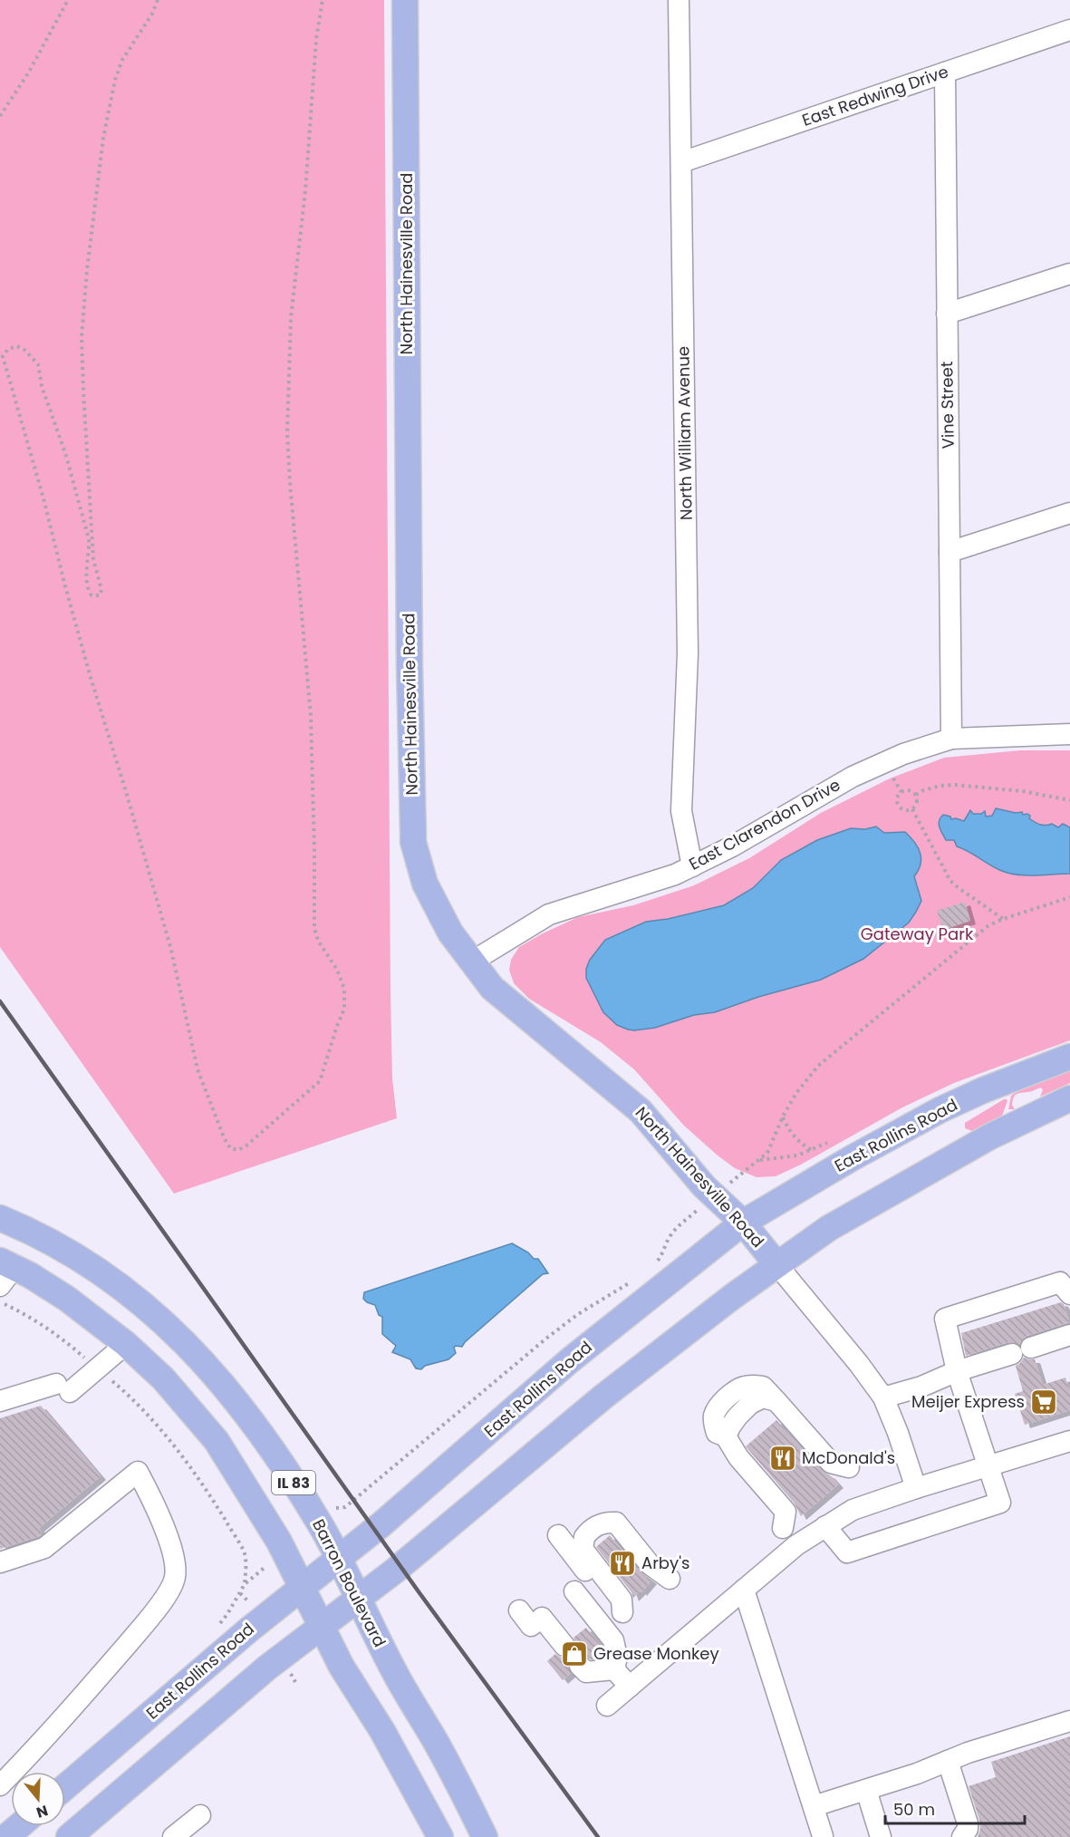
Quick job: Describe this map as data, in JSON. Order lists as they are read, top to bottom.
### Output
{
  "streets": {
    "main road": [
      "North Hainesville Road",
      "East Rollins Road",
      "IL 83",
      "Barron Boulevard"
    ],
    "street": [
      "East Redwing Drive",
      "Vine Street",
      "North William Avenue",
      "East Clarendon Drive"
    ]
  },
  "crossings": [
    ["East Redwing Drive", "Vine Street"],
    ["East Redwing Drive", "North William Avenue"],
    ["North Hainesville Road", "East Clarendon Drive"],
    ["North Hainesville Road", "East Rollins Road"],
    ["Vine Street", "East Clarendon Drive"],
    ["North William Avenue", "East Clarendon Drive"],
    ["East Rollins Road", "Barron Boulevard"]
  ],
  "parks": ["Gateway Park"],
  "places": {
    "supermarket": ["Meijer Express"],
    "restaurant": ["McDonald's", "Arby's"],
    "shop": ["Grease Monkey"]
  },
  "scale_bar": "50 m",
  "north": "bottom"
}
